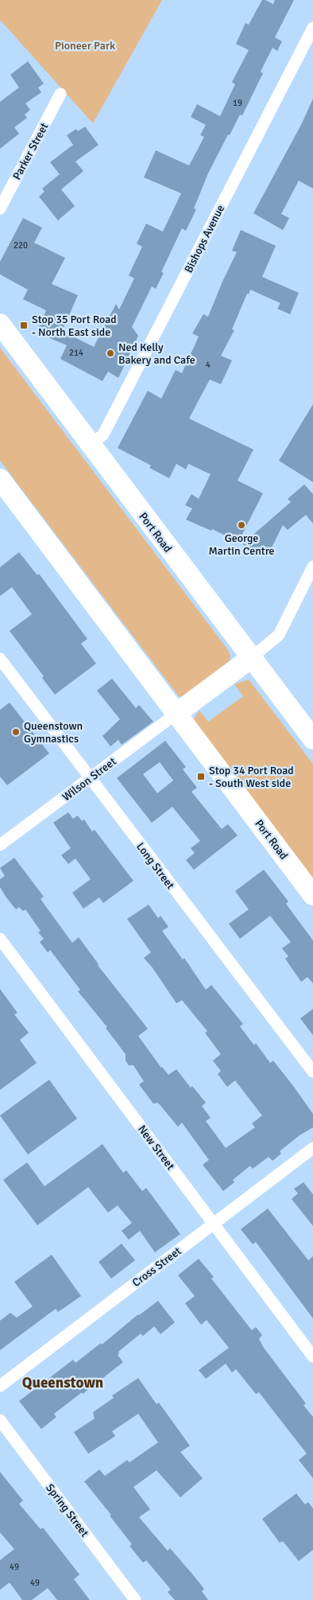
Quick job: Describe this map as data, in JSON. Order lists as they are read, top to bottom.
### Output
{
  "streets": {
    "highway": ["Port Road"],
    "street": [
      "Parker Street",
      "Bishops Avenue",
      "Wilson Street",
      "Long Street",
      "New Street",
      "Cross Street",
      "Spring Street"
    ]
  },
  "crossings": [
    ["Bishops Avenue", "Port Road"],
    ["Port Road", "Wilson Street"],
    ["Wilson Street", "Long Street"],
    ["New Street", "Cross Street"]
  ],
  "districts": ["Queenstown"],
  "parks": ["Pioneer Park"],
  "places": {
    "transit": ["Stop 35 Port Road - North East side", "Stop 34 Port Road - South West side"],
    "other": ["Ned Kelly Bakery and Cafe", "George Martin Centre", "Queenstown Gymnastics"]
  },
  "house_numbers": [
    "19",
    "220",
    "214",
    "4",
    "49",
    "49"
  ]
}
